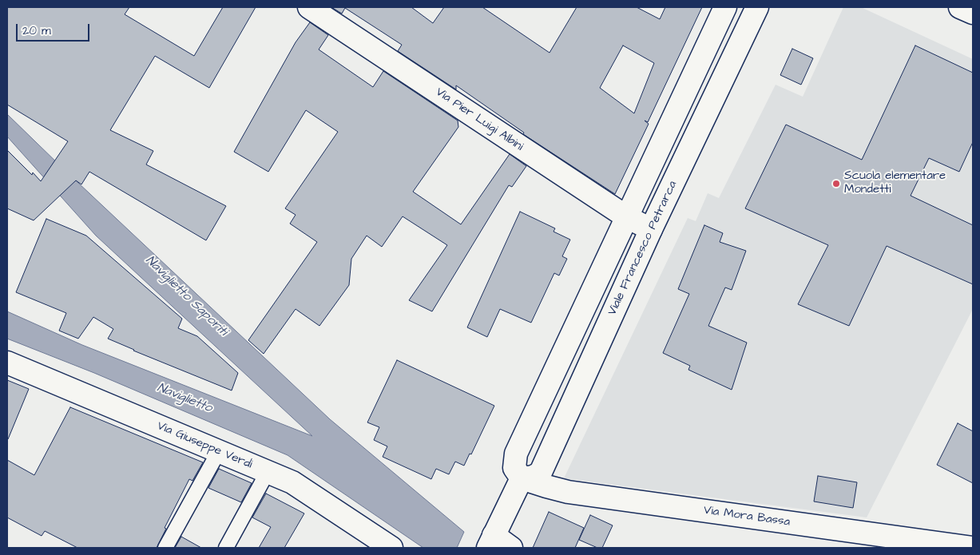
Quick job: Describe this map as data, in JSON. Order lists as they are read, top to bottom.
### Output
{
  "streets": {
    "street": [
      "Via Pier Luigi Albini",
      "Viale Francesco Petrarca",
      "Via Giuseppe Verdi",
      "Via Mora Bassa"
    ]
  },
  "crossings": [
    ["Via Pier Luigi Albini", "Viale Francesco Petrarca"],
    ["Viale Francesco Petrarca", "Via Mora Bassa"]
  ],
  "water": ["Naviglietto Saporiti", "Naviglietto"],
  "places": ["Scuola elementare Mondetti"],
  "scale_bar": "20 m"
}
